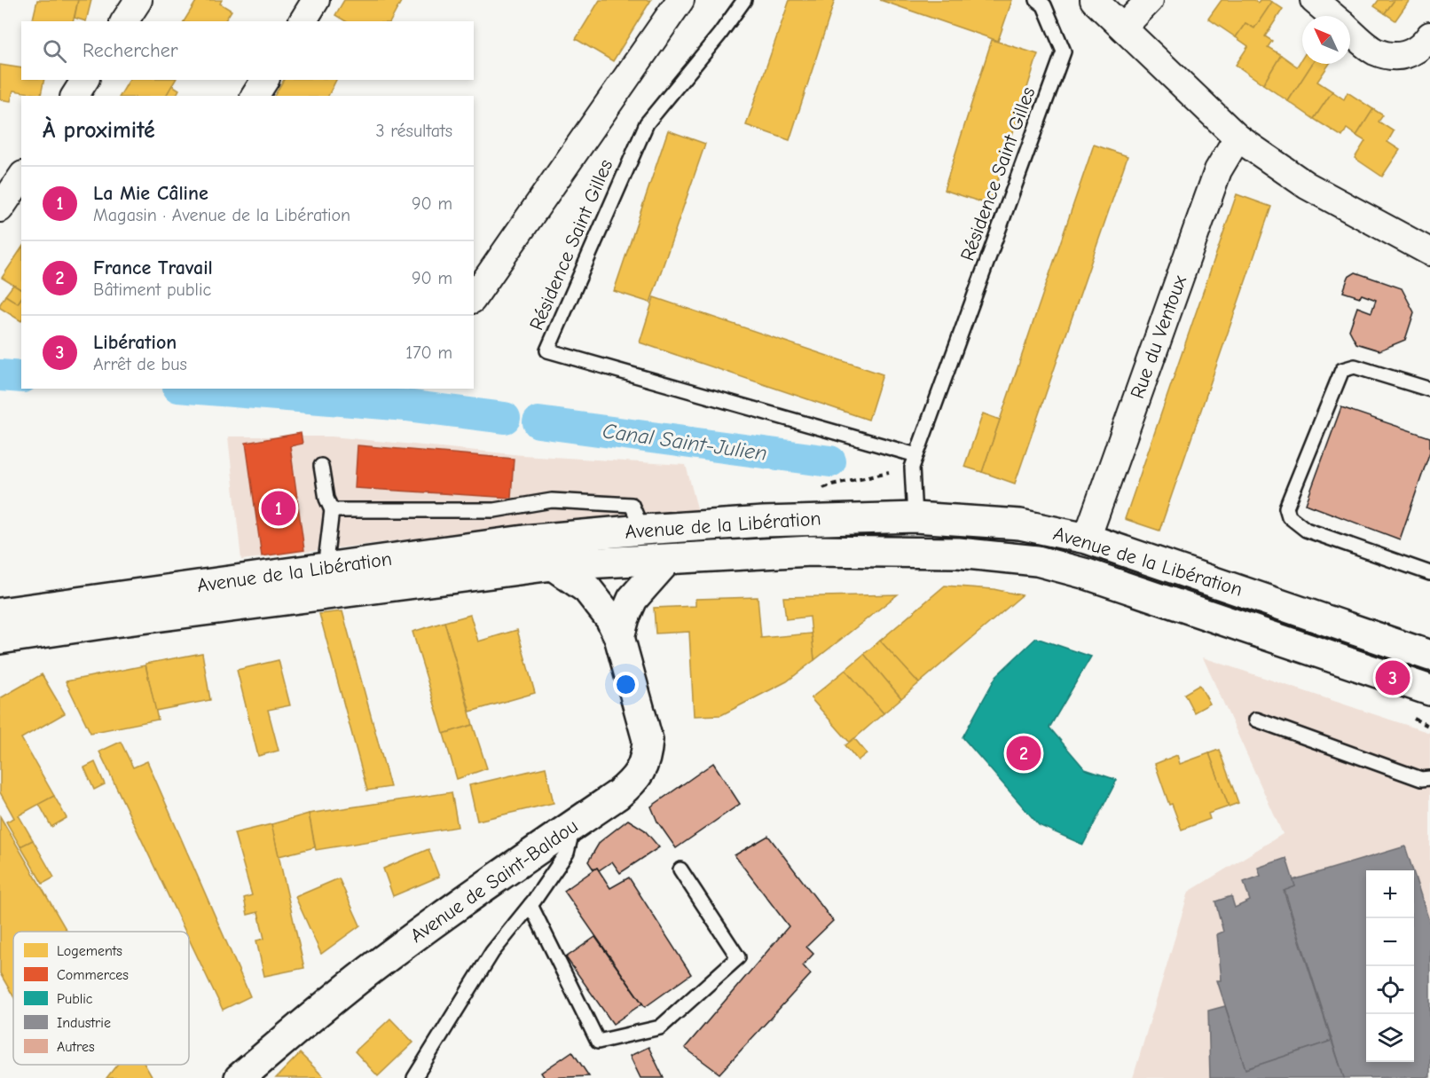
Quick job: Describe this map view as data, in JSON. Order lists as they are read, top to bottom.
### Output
{
  "streets": {
    "main road": ["Avenue de la Libération", "Avenue de Saint-Baldou"],
    "street": ["Rue du Ventoux"],
    "lane": ["Résidence Saint Gilles"]
  },
  "crossings": [
    ["Résidence Saint Gilles", "Avenue de la Libération"],
    ["Rue du Ventoux", "Avenue de la Libération"],
    ["Avenue de la Libération", "Avenue de Saint-Baldou"]
  ],
  "water": ["Canal Saint-Julien"],
  "legend": [
    "Logements",
    "Commerces",
    "Public",
    "Industrie",
    "Autres"
  ],
  "north": "top left",
  "page": {
    "search": "Rechercher",
    "heading": ["À proximité", "3 résultats"],
    "list": [
      {
        "mark": "1",
        "name": "La Mie Câline",
        "note": "Magasin · Avenue de la Libération",
        "value": "90 m"
      },
      {
        "mark": "2",
        "name": "France Travail",
        "note": "Bâtiment public",
        "value": "90 m"
      },
      {
        "mark": "3",
        "name": "Libération",
        "note": "Arrêt de bus",
        "value": "170 m"
      }
    ],
    "pins": ["1", "3", "2"],
    "map_buttons": ["+", "−"]
  }
}
